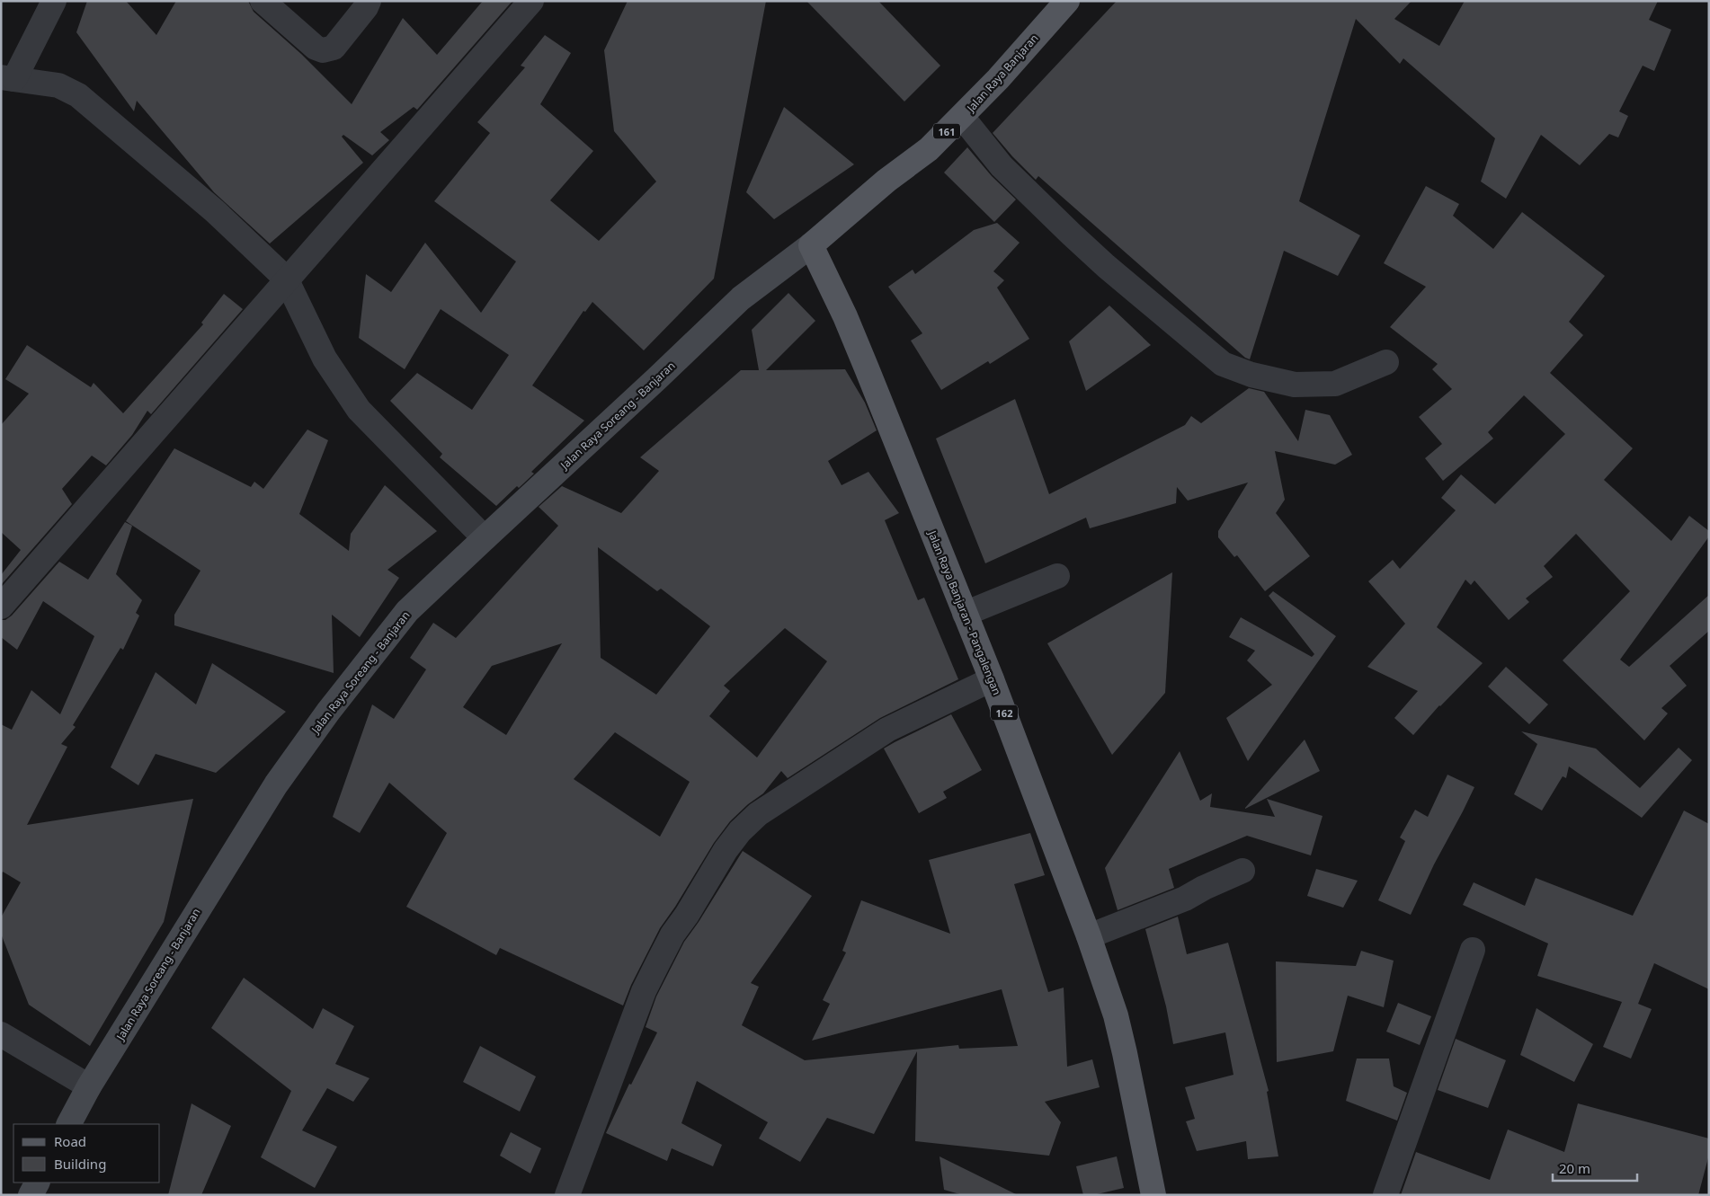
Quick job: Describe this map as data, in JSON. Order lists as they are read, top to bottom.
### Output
{
  "streets": {
    "main road": [
      "Jalan Raya Banjaran",
      "161",
      "Jalan Raya Soreang - Banjaran",
      "Jalan Raya Banjaran - Pangalengan",
      "162"
    ]
  },
  "crossings": [
    ["Jalan Raya Banjaran", "Jalan Raya Soreang - Banjaran"],
    ["Jalan Raya Banjaran", "Jalan Raya Banjaran - Pangalengan"],
    ["Jalan Raya Soreang - Banjaran", "Jalan Raya Banjaran - Pangalengan"]
  ],
  "legend": ["Road", "Building"],
  "scale_bar": "20 m"
}
